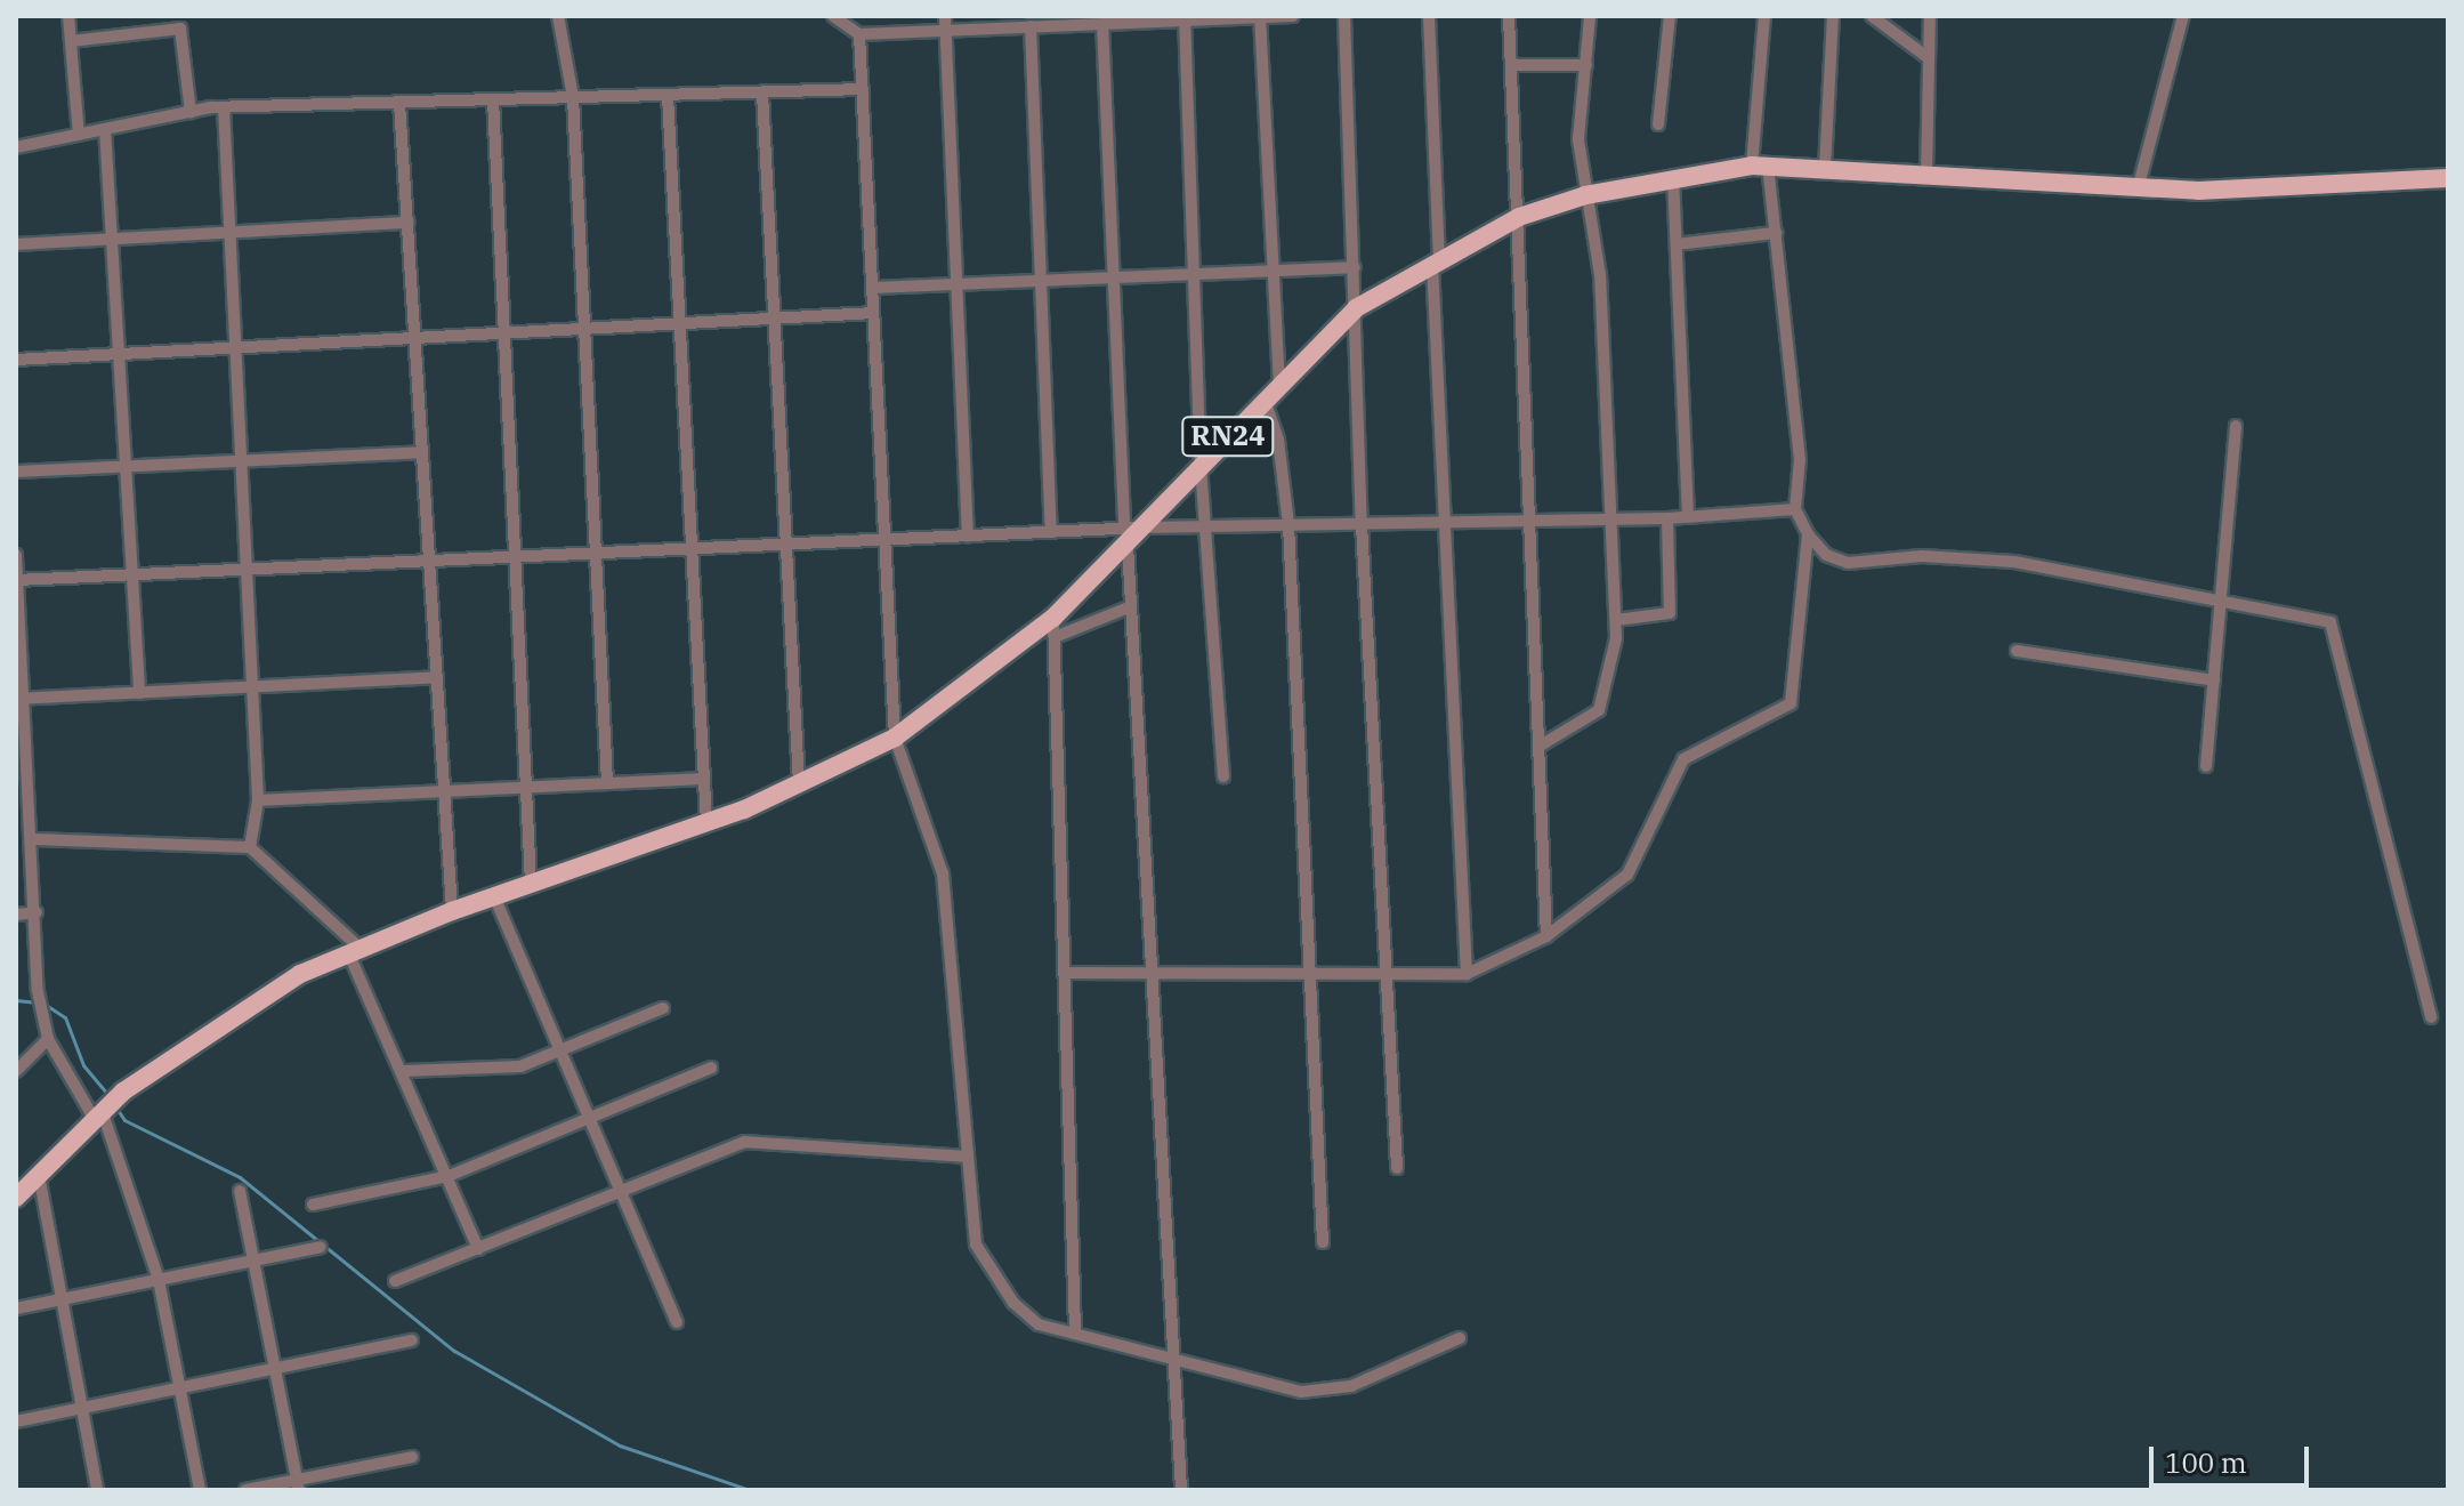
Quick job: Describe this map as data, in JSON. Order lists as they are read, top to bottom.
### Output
{
  "streets": {
    "main road": ["RN24"]
  },
  "scale_bar": "100 m"
}
